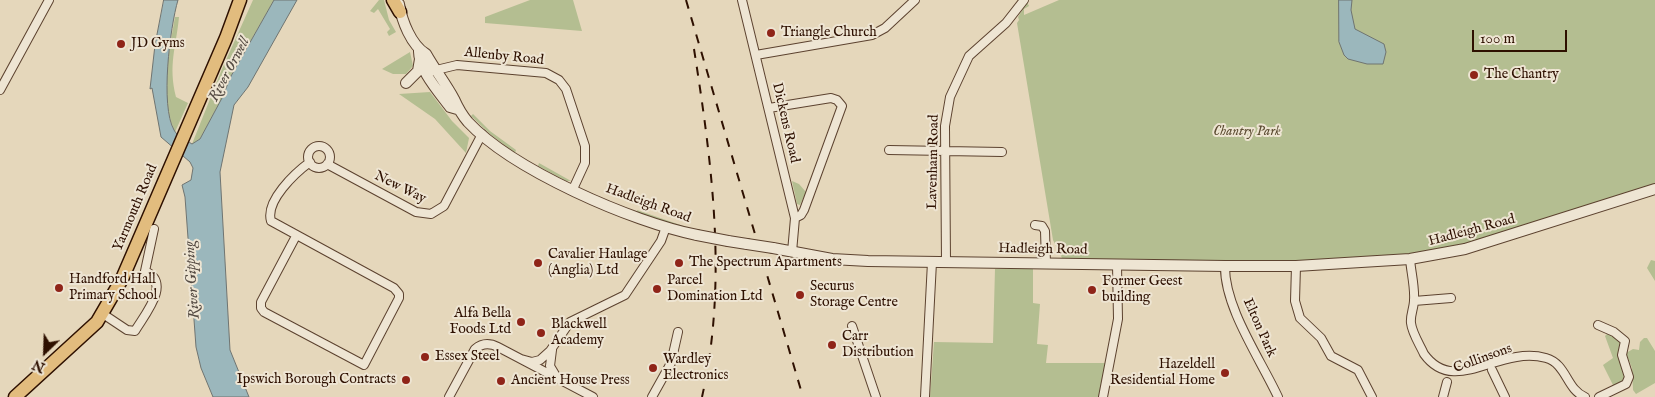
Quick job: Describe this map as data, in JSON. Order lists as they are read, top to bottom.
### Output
{
  "streets": {
    "main road": ["Yarmouth Road"],
    "street": [
      "Allenby Road",
      "Dickens Road",
      "Lavenham Road",
      "New Way",
      "Hadleigh Road",
      "Elton Park",
      "Collinsons"
    ]
  },
  "crossings": [
    ["Allenby Road", "Hadleigh Road"],
    ["Dickens Road", "Hadleigh Road"],
    ["Lavenham Road", "Hadleigh Road"],
    ["New Way", "Hadleigh Road"],
    ["Hadleigh Road", "Elton Park"],
    ["Hadleigh Road", "Collinsons"]
  ],
  "water": ["River Orwell", "River Gipping"],
  "parks": ["Chantry Park"],
  "places": [
    "Triangle Church",
    "JD Gyms",
    "The Chantry",
    "Cavalier Haulage (Anglia) Ltd",
    "The Spectrum Apartments",
    "Handford Hall Primary School",
    "Parcel Domination Ltd",
    "Former Geest building",
    "Securus Storage Centre",
    "Alfa Bella Foods Ltd",
    "Blackwell Academy",
    "Carr Distribution",
    "Essex Steel",
    "Wardley Electronics",
    "Hazeldell Residential Home",
    "Ipswich Borough Contracts",
    "Ancient House Press"
  ],
  "scale_bar": "100 m",
  "north": "bottom left"
}
